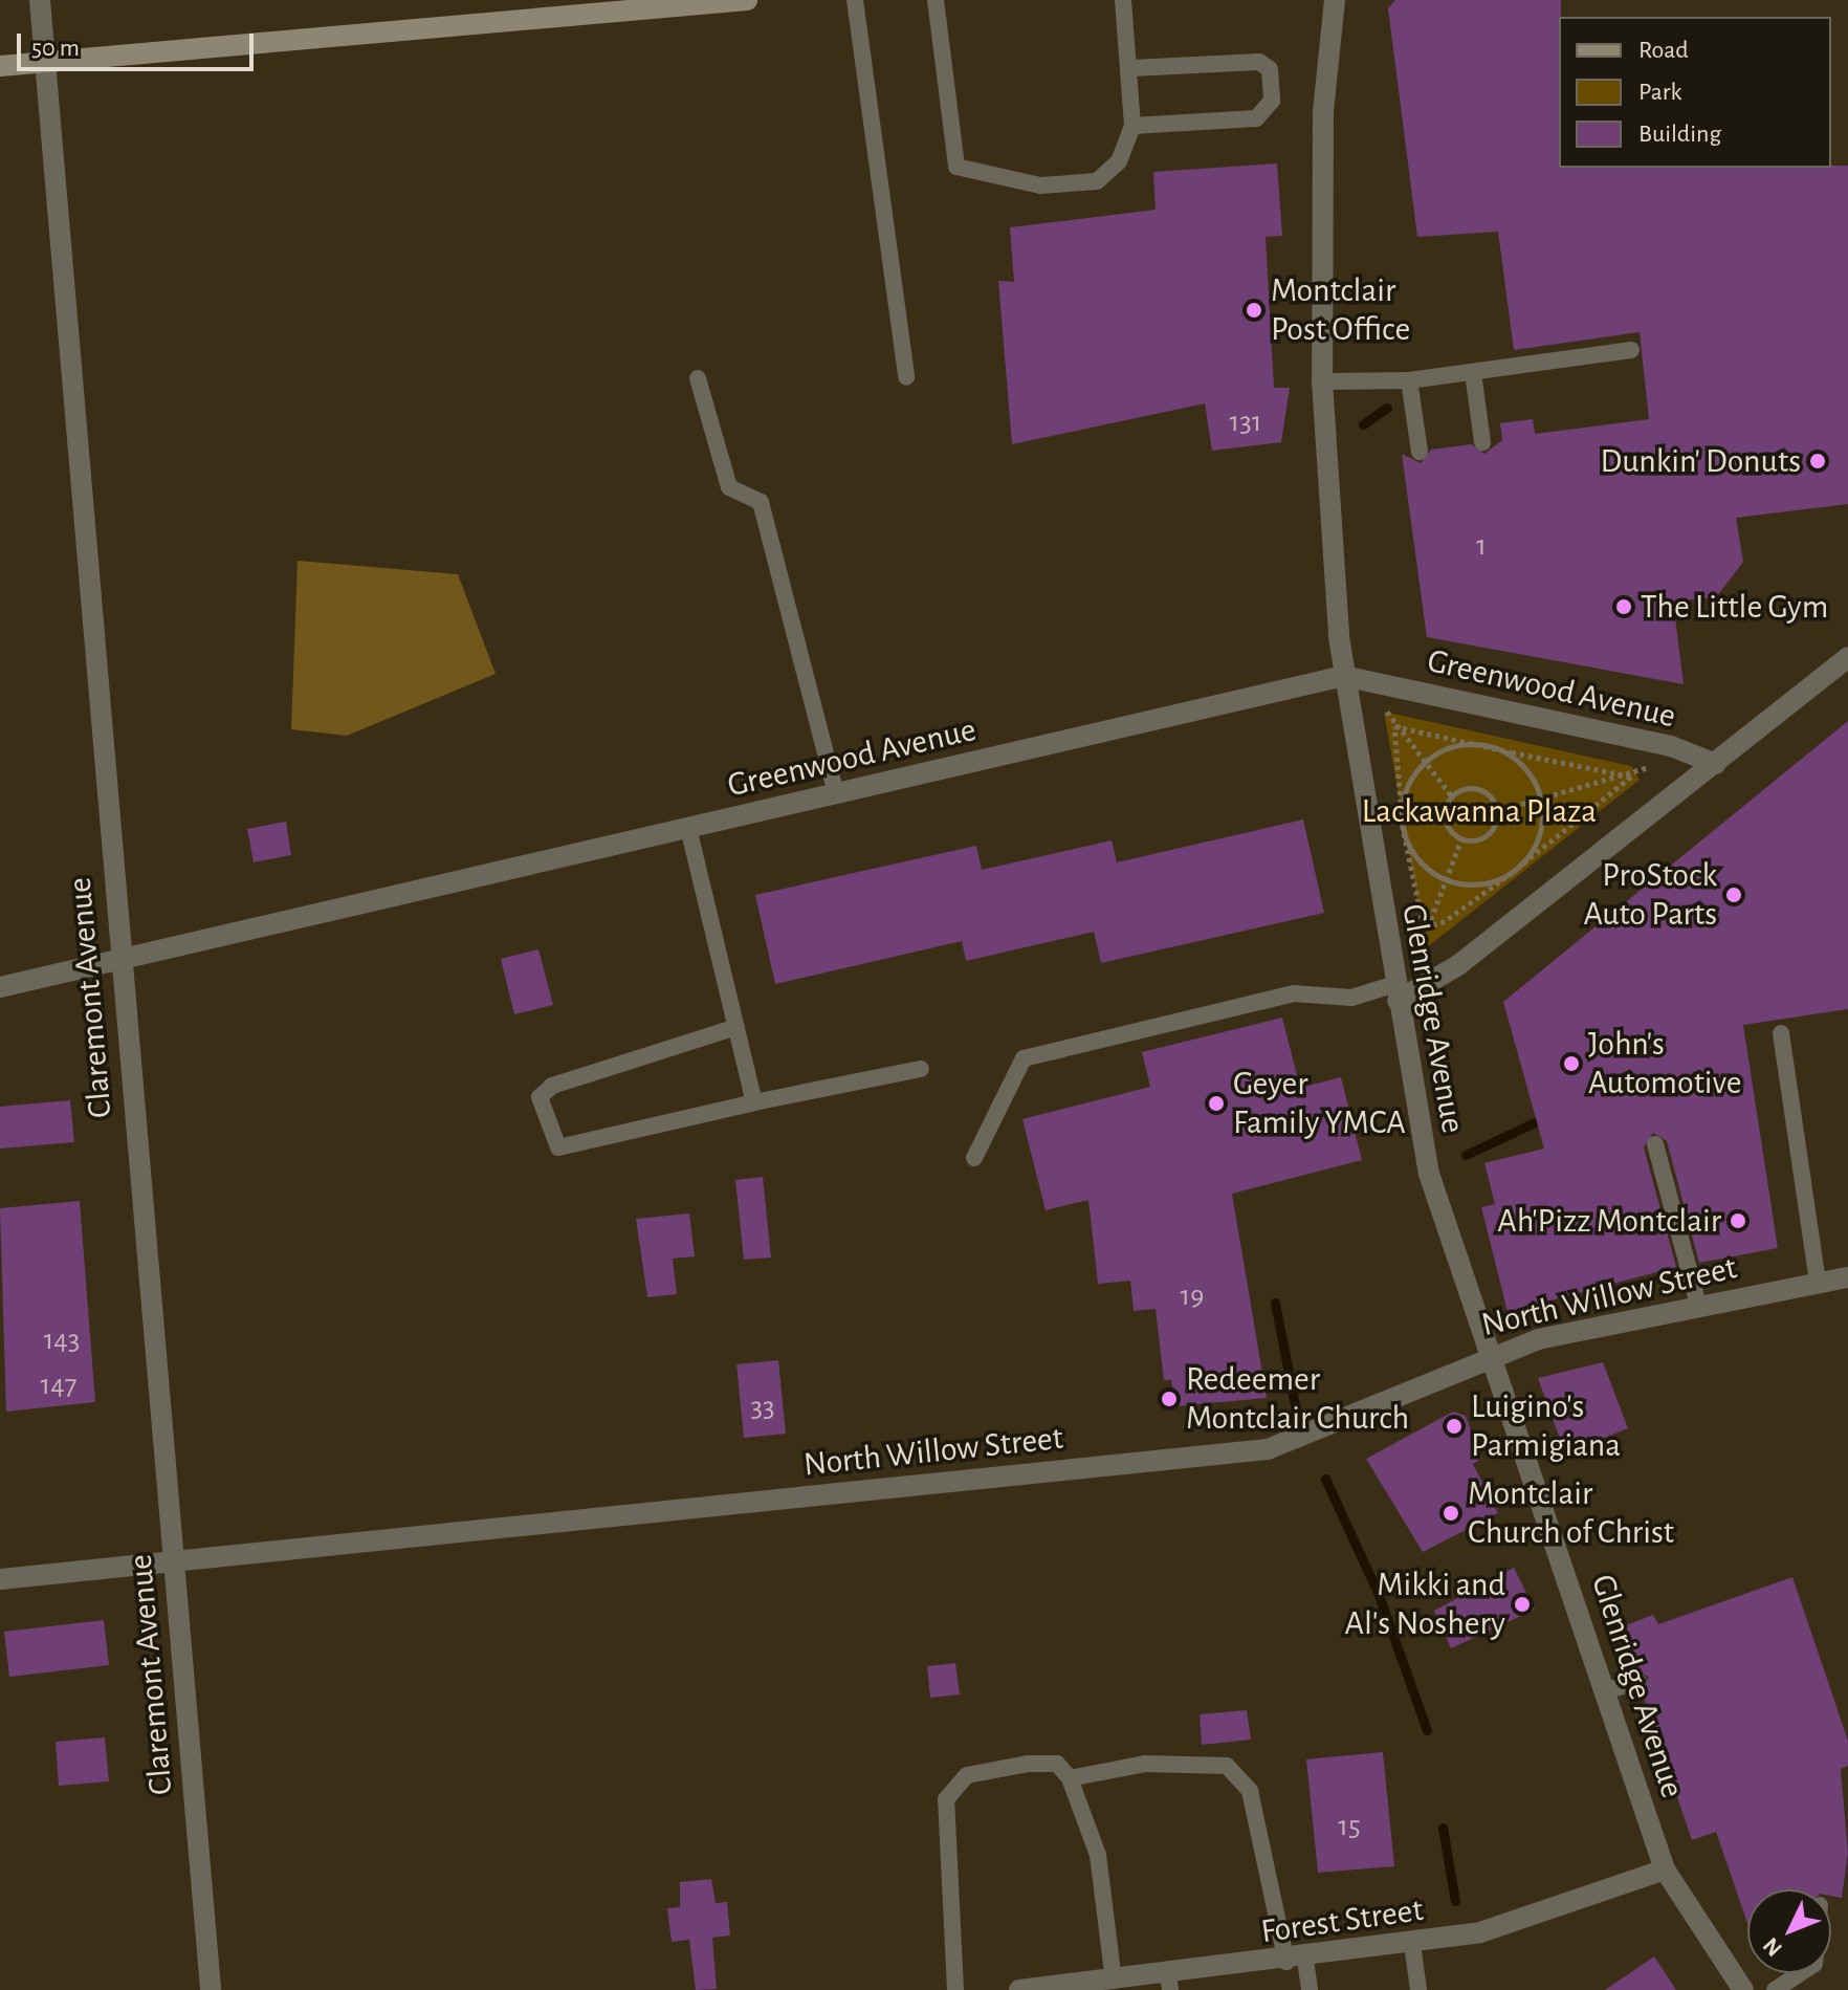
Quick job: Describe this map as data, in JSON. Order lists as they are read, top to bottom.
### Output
{
  "streets": {
    "street": [
      "Greenwood Avenue",
      "Claremont Avenue",
      "Glenridge Avenue",
      "North Willow Street",
      "Forest Street"
    ]
  },
  "crossings": [
    ["Greenwood Avenue", "Claremont Avenue"],
    ["Greenwood Avenue", "Glenridge Avenue"],
    ["Claremont Avenue", "North Willow Street"],
    ["Glenridge Avenue", "North Willow Street"],
    ["Glenridge Avenue", "Forest Street"]
  ],
  "parks": ["Lackawanna Plaza"],
  "places": [
    "Montclair Post Office",
    "Dunkin' Donuts",
    "The Little Gym",
    "ProStock Auto Parts",
    "John's Automotive",
    "Geyer Family YMCA",
    "Ah'Pizz Montclair",
    "Redeemer Montclair Church",
    "Luigino's Parmigiana",
    "Montclair Church of Christ",
    "Mikki and Al's Noshery"
  ],
  "house_numbers": [
    "131",
    "1",
    "19",
    "143",
    "147",
    "33",
    "15"
  ],
  "legend": ["Road", "Park", "Building"],
  "scale_bar": "50 m",
  "north": "bottom left"
}
